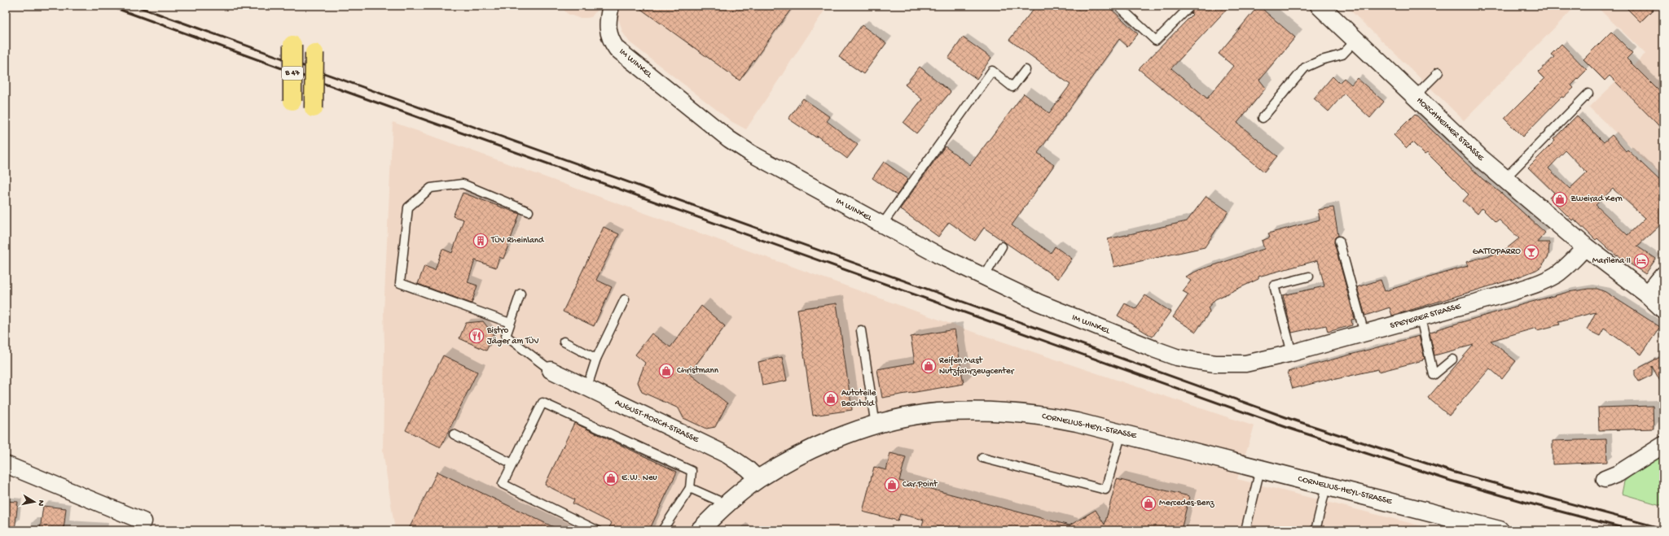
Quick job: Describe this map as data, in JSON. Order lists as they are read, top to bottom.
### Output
{
  "streets": {
    "highway": ["B 47"],
    "main road": ["HORCHHEIMER STRASSE", "CORNELIUS-HEYL-STRASSE"],
    "street": ["IM WINKEL", "SPEYERER STRASSE", "AUGUST-HORCH-STRASSE"]
  },
  "crossings": [
    ["IM WINKEL", "SPEYERER STRASSE"],
    ["HORCHHEIMER STRASSE", "SPEYERER STRASSE"],
    ["AUGUST-HORCH-STRASSE", "CORNELIUS-HEYL-STRASSE"]
  ],
  "places": {
    "shop": [
      "Zweirad Kern",
      "Reifen Mast Nutzfahrzeugcenter",
      "Christmann",
      "Autoteile Bechtold",
      "E.W. Neu",
      "Car Point",
      "Mercedes-Benz"
    ],
    "building": ["TÜV Rheinland"],
    "bar": ["GATTOPARRO"],
    "hotel": ["Marilena II"],
    "restaurant": ["Bistro Jäger am TÜV"]
  },
  "north": "right"
}
